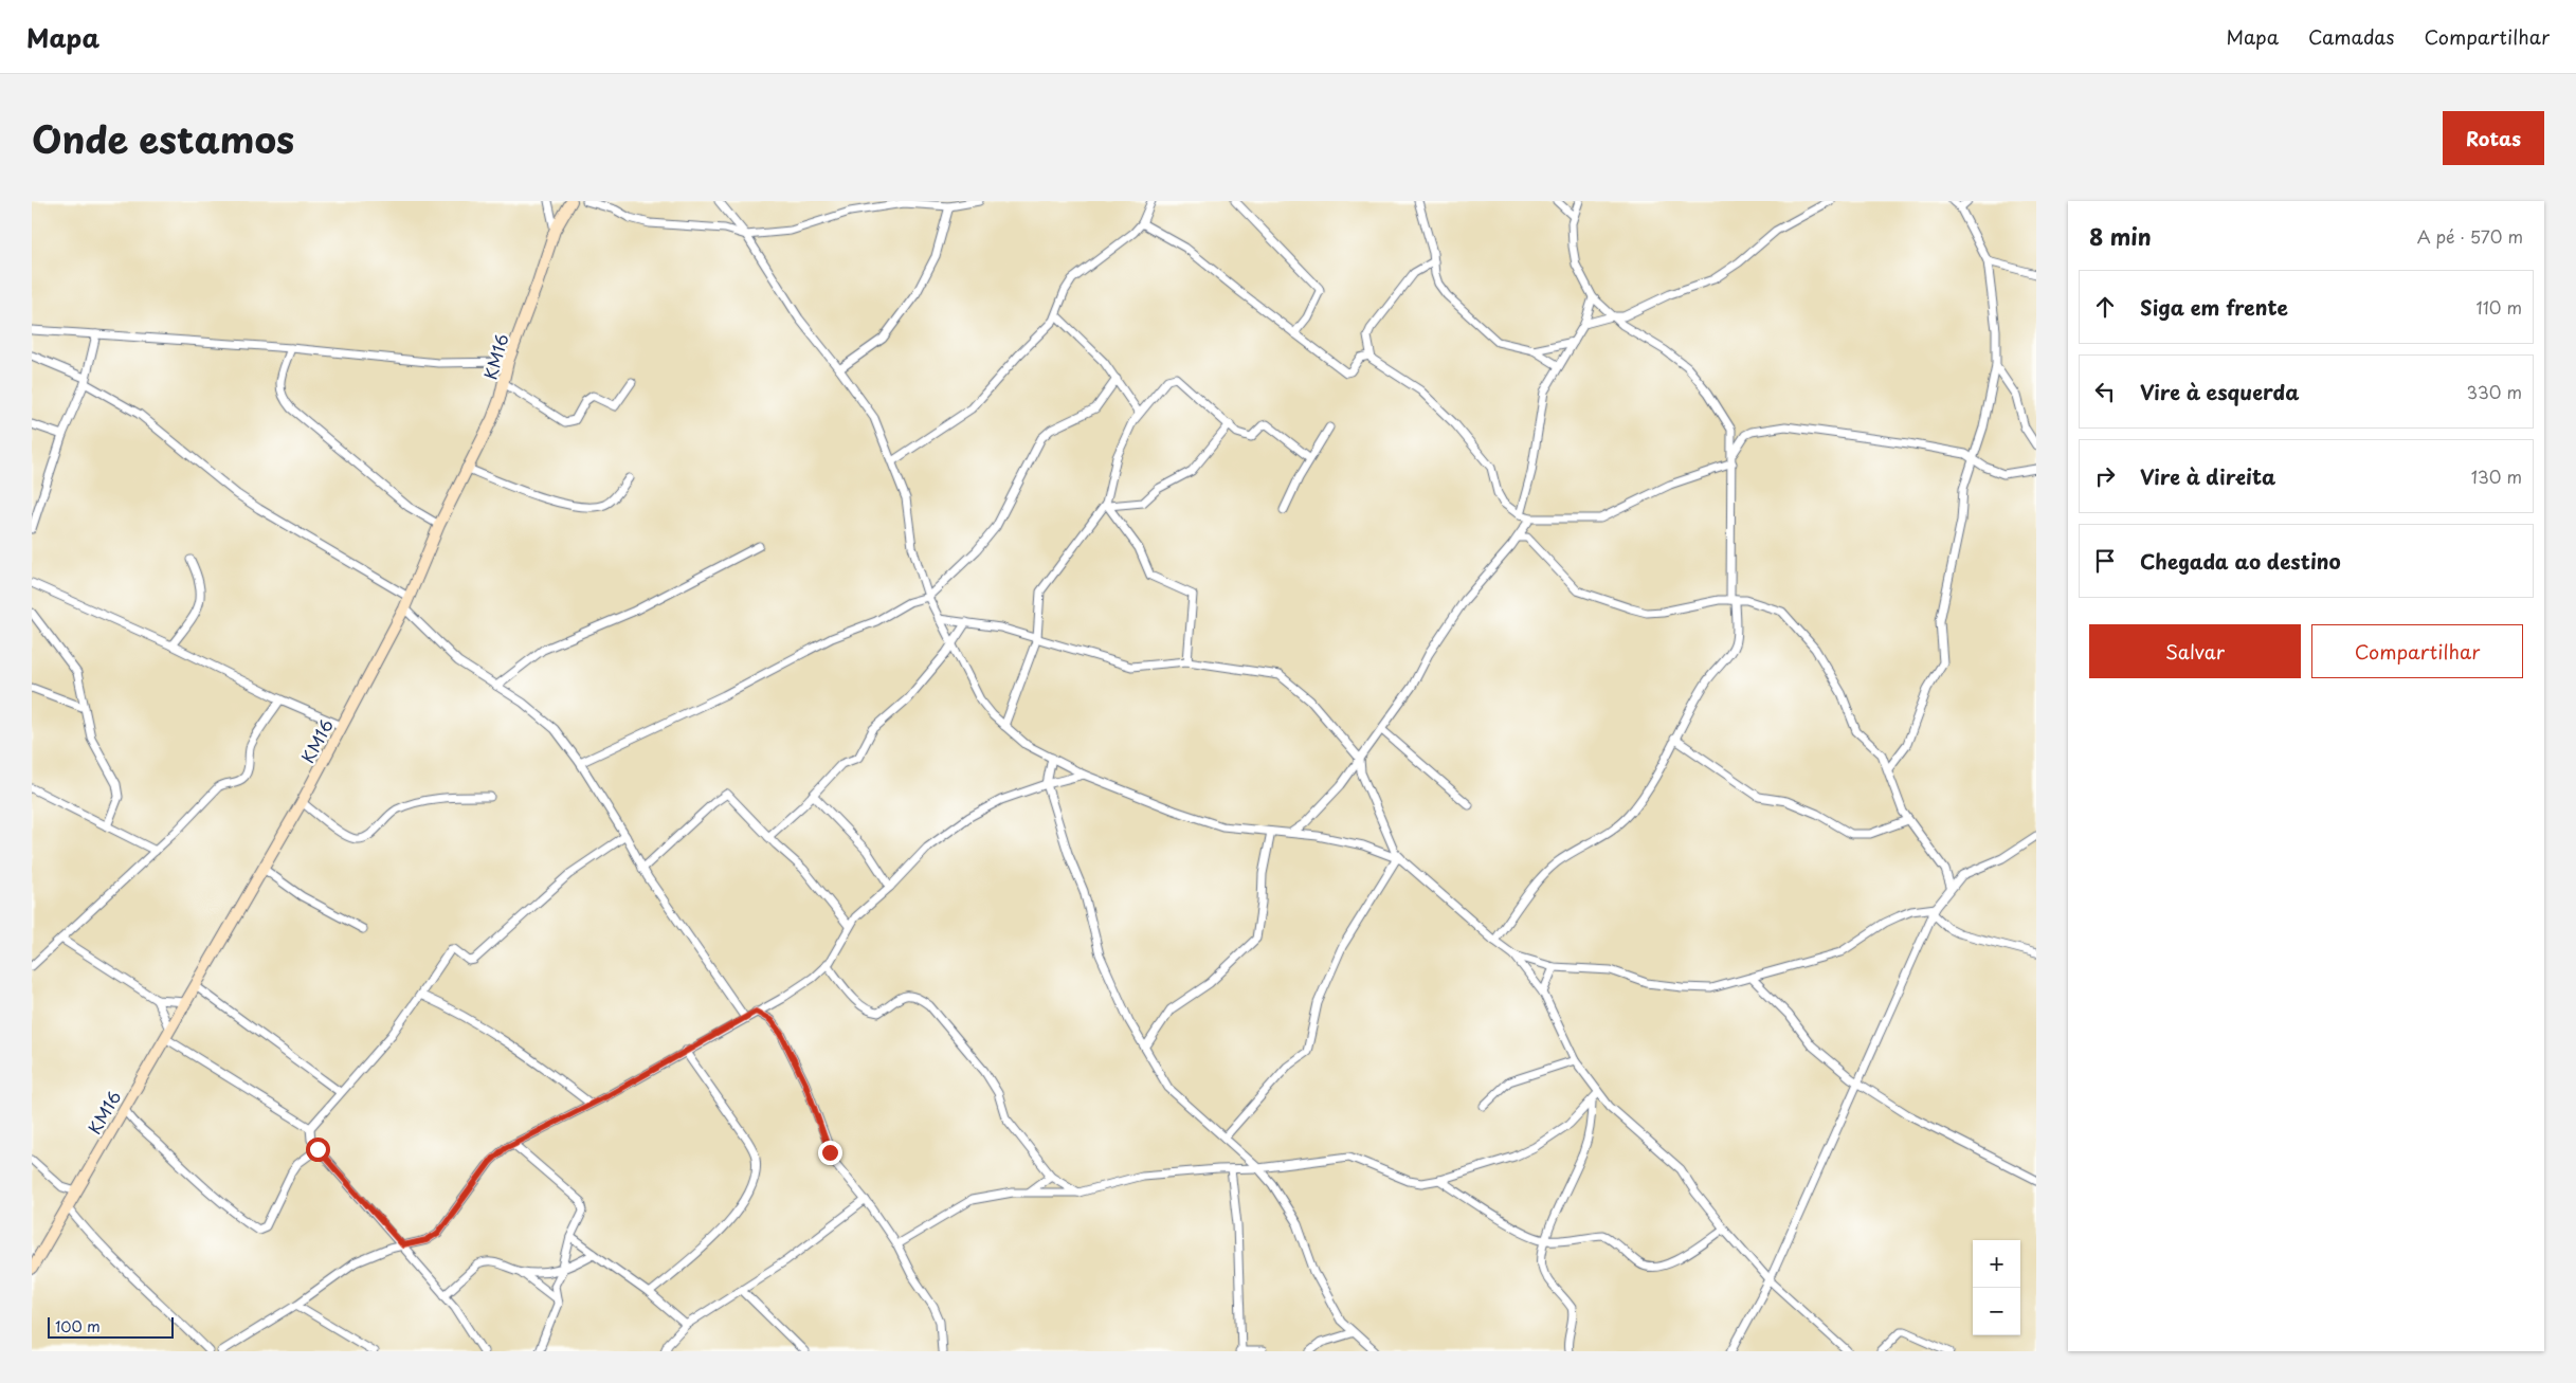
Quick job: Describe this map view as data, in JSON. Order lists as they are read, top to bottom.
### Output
{
  "streets": {
    "street": ["KM16"]
  },
  "scale_bar": "100 m",
  "page": {
    "header": "Mapa",
    "nav": ["Mapa", "Camadas", "Compartilhar"],
    "title": "Onde estamos",
    "buttons": [
      "Rotas",
      ["Salvar", "Compartilhar"]
    ],
    "heading": ["8 min", "A pé · 570 m"],
    "list": [
      ["Siga em frente", "110 m"],
      ["Vire à esquerda", "330 m"],
      ["Vire à direita", "130 m"],
      "Chegada ao destino"
    ],
    "map_buttons": ["+", "−"],
    "scale": "100 m"
  }
}
